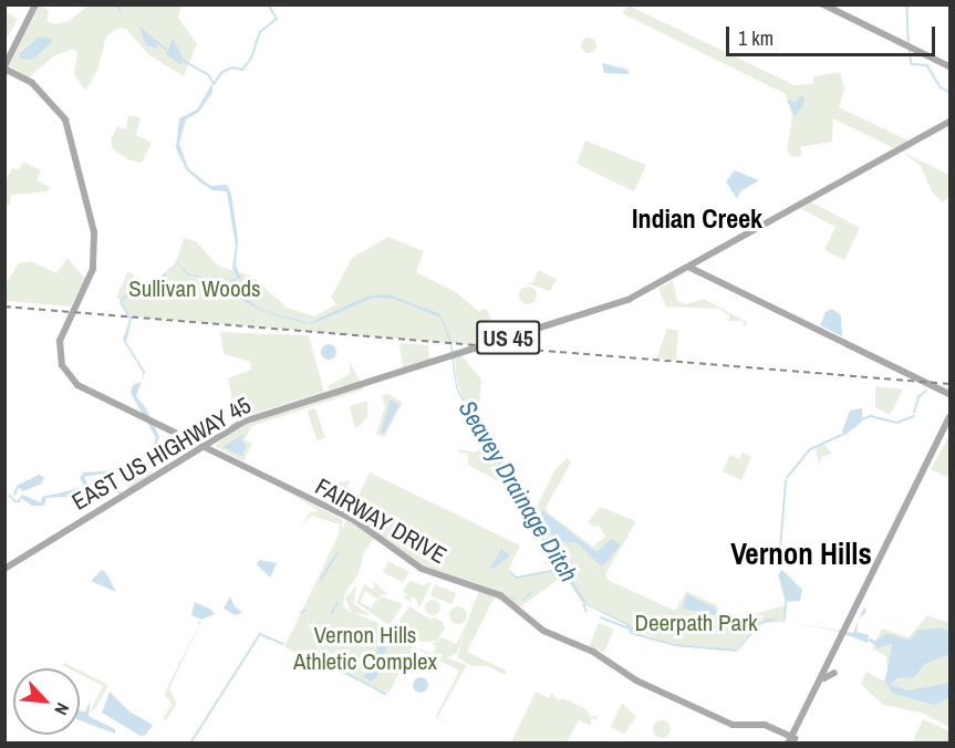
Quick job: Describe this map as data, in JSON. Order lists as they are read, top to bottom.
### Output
{
  "streets": {
    "main road": ["US 45", "EAST US HIGHWAY 45", "FAIRWAY DRIVE"]
  },
  "crossings": [
    ["US 45", "EAST US HIGHWAY 45"],
    ["EAST US HIGHWAY 45", "FAIRWAY DRIVE"]
  ],
  "districts": ["Indian Creek", "Vernon Hills"],
  "water": ["Seavey Drainage Ditch"],
  "parks": ["Sullivan Woods", "Deerpath Park", "Vernon Hills Athletic Complex"],
  "scale_bar": "1 km",
  "north": "bottom right"
}
